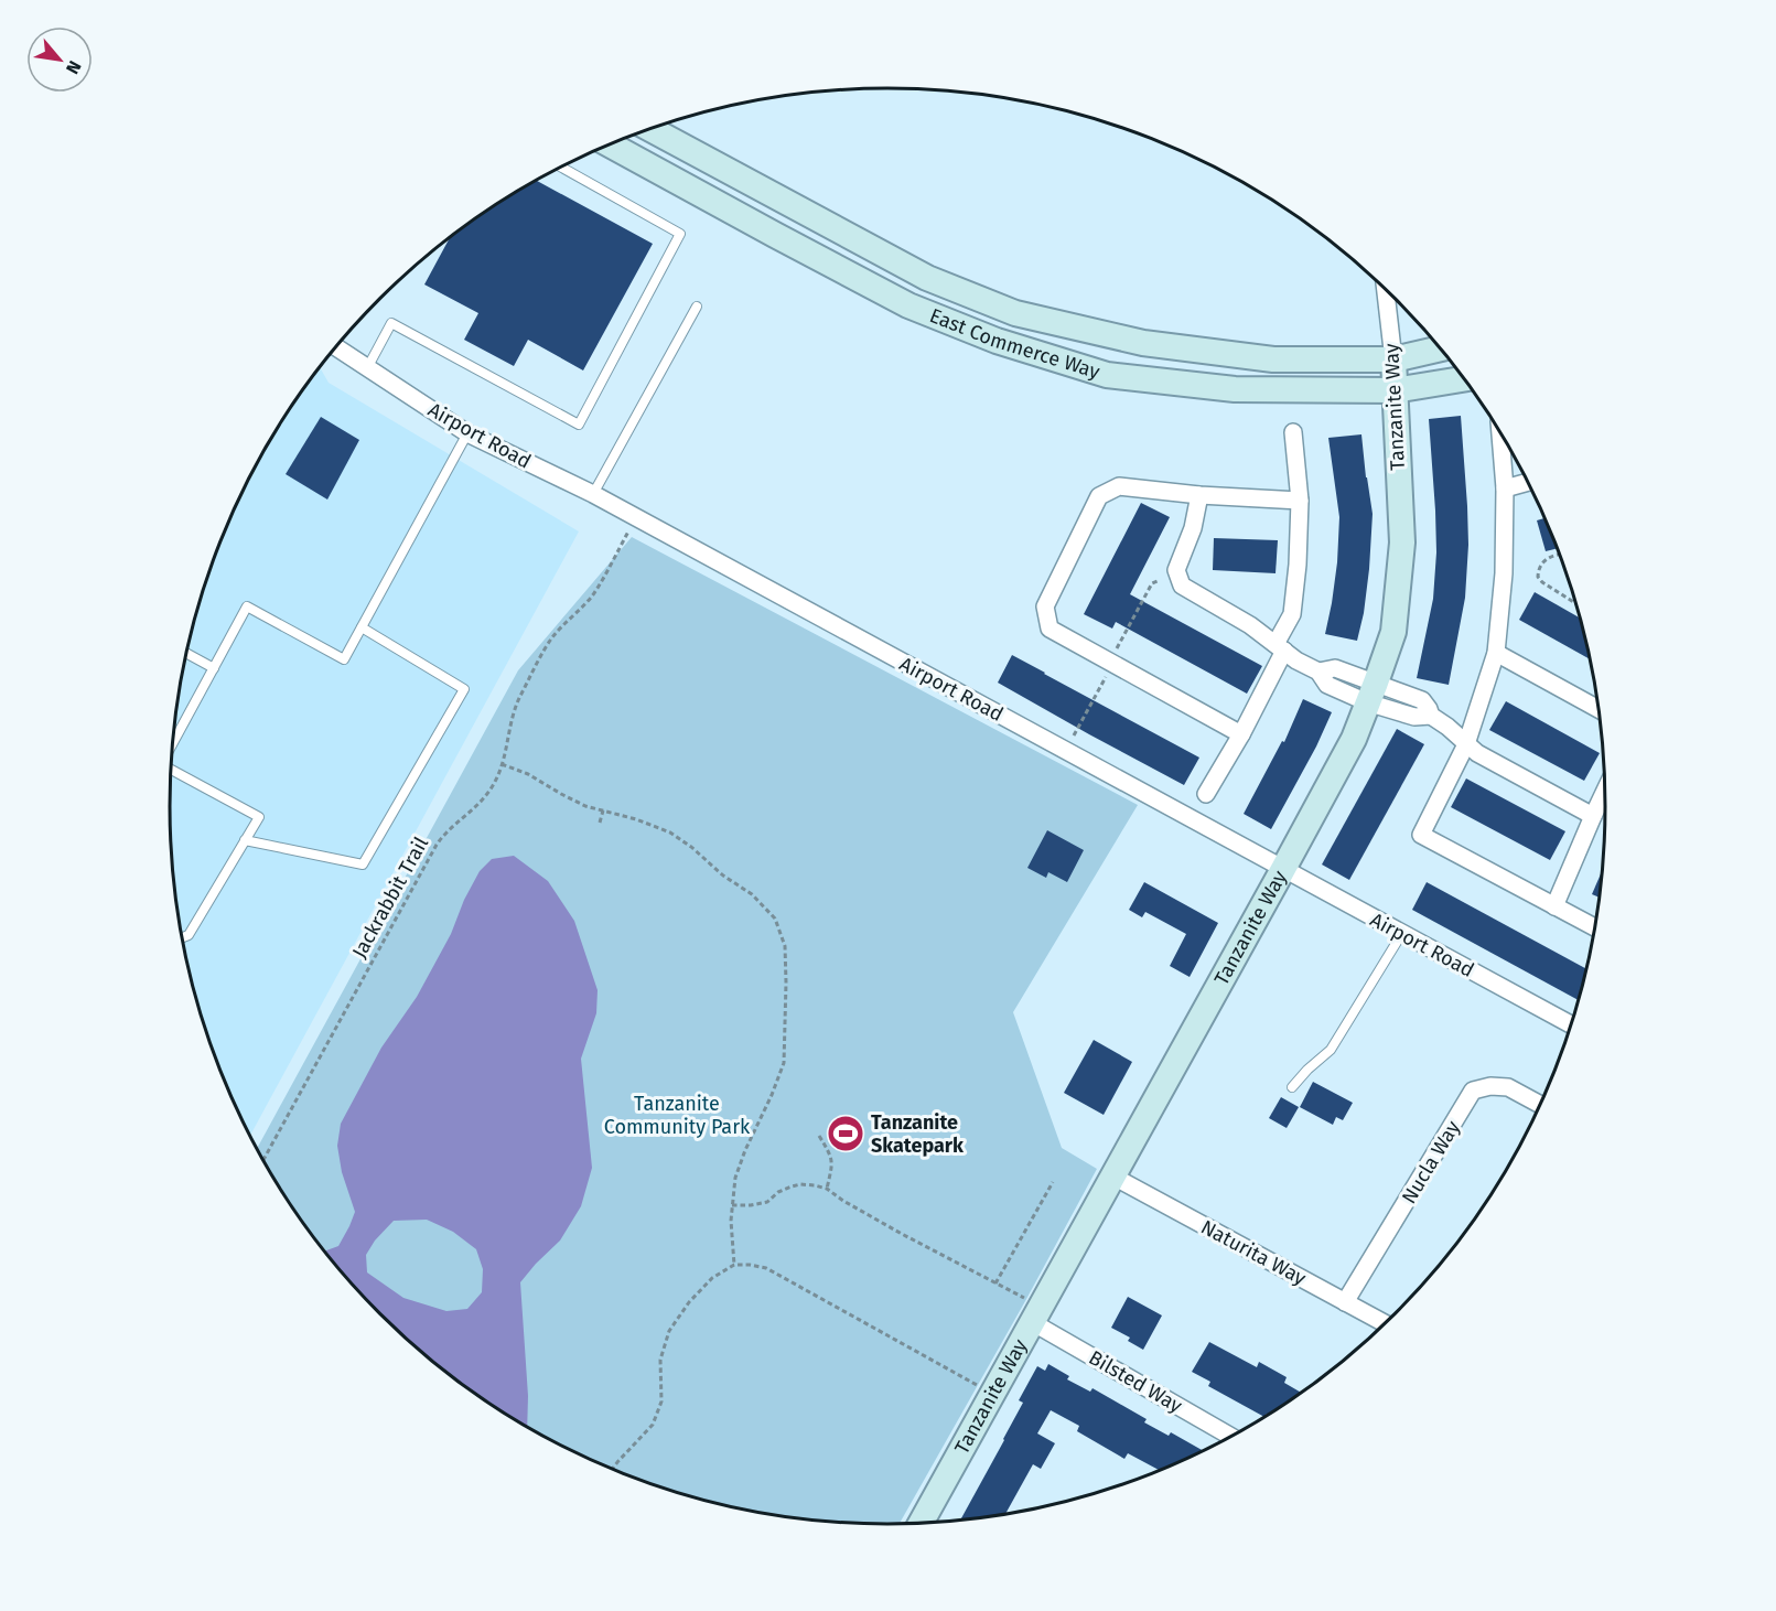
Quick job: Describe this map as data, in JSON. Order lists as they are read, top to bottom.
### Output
{
  "streets": {
    "main road": ["East Commerce Way", "Tanzanite Way"],
    "street": [
      "Airport Road",
      "Nucla Way",
      "Naturita Way",
      "Bilsted Way"
    ],
    "path": ["Jackrabbit Trail"]
  },
  "crossings": [
    ["East Commerce Way", "Tanzanite Way"],
    ["Tanzanite Way", "Airport Road"],
    ["Tanzanite Way", "Naturita Way"],
    ["Tanzanite Way", "Bilsted Way"],
    ["Airport Road", "Jackrabbit Trail"],
    ["Nucla Way", "Naturita Way"]
  ],
  "parks": ["Tanzanite Community Park"],
  "places": {
    "sports": ["Tanzanite Skatepark"]
  },
  "north": "bottom right"
}
